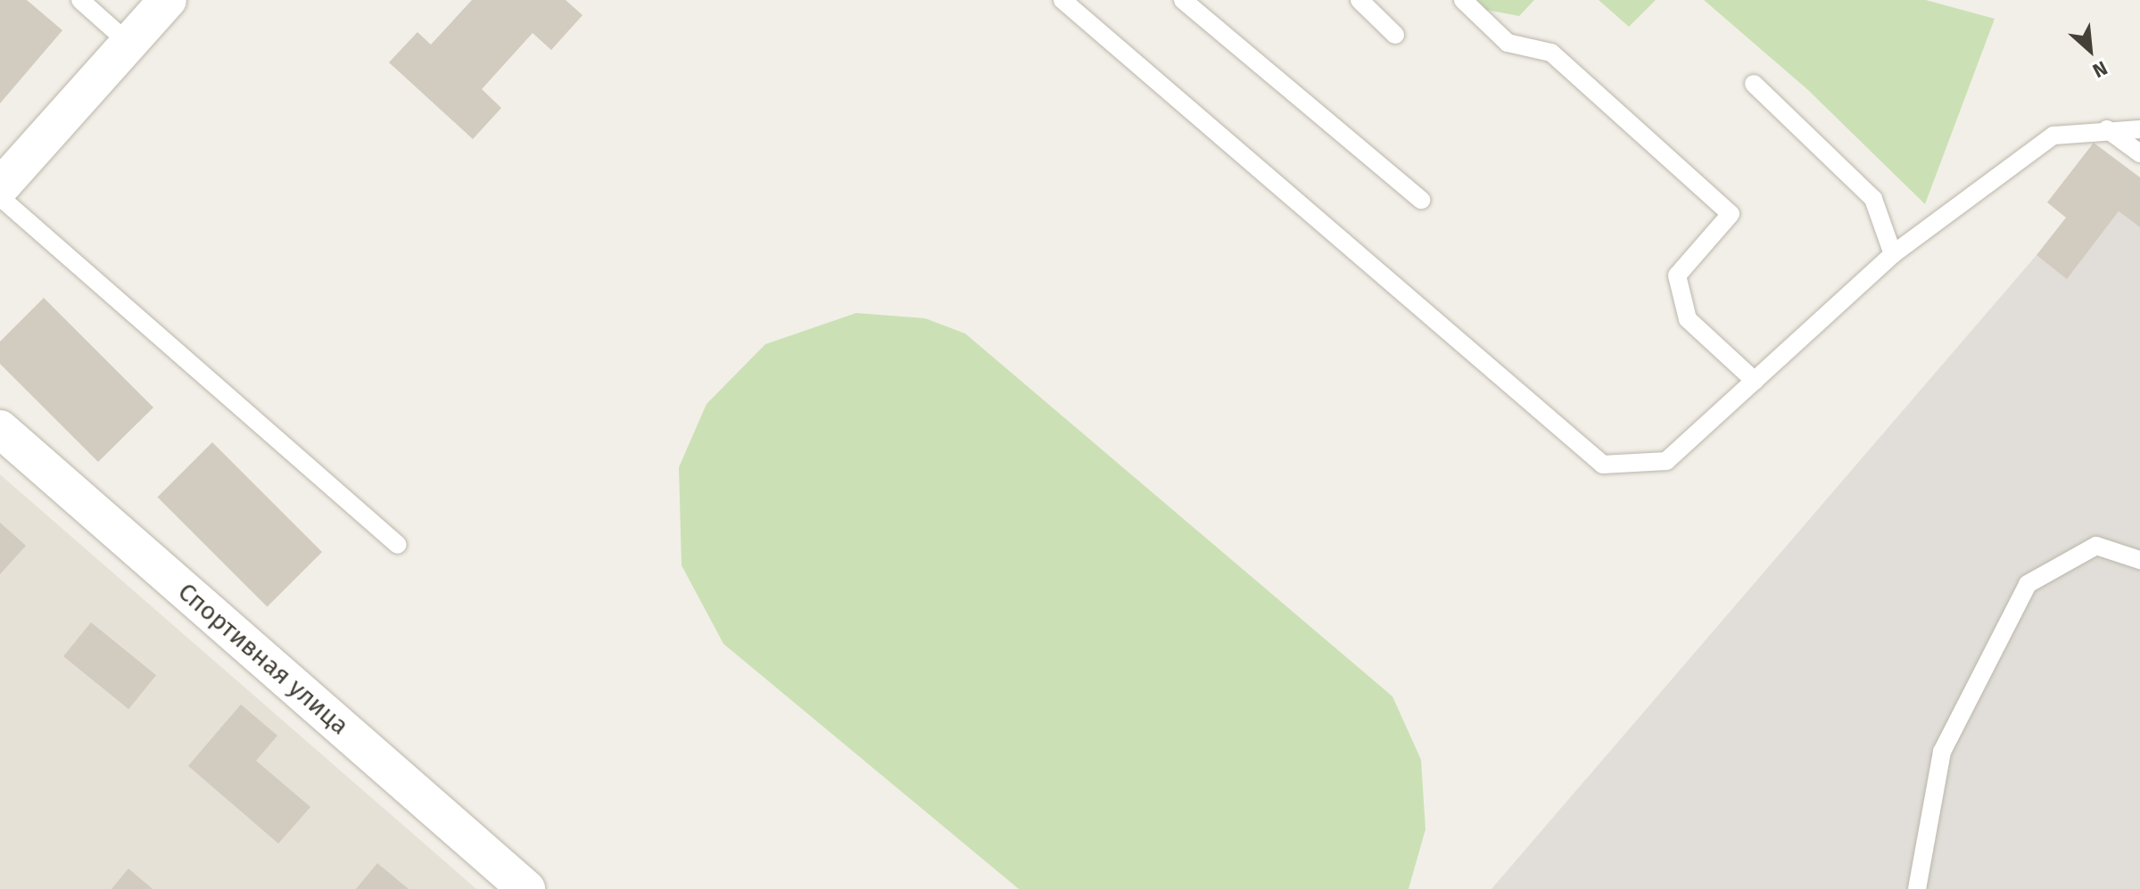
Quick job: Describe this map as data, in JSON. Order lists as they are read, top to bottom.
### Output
{
  "streets": {
    "street": ["Спортивная улица"]
  },
  "north": "bottom right"
}
